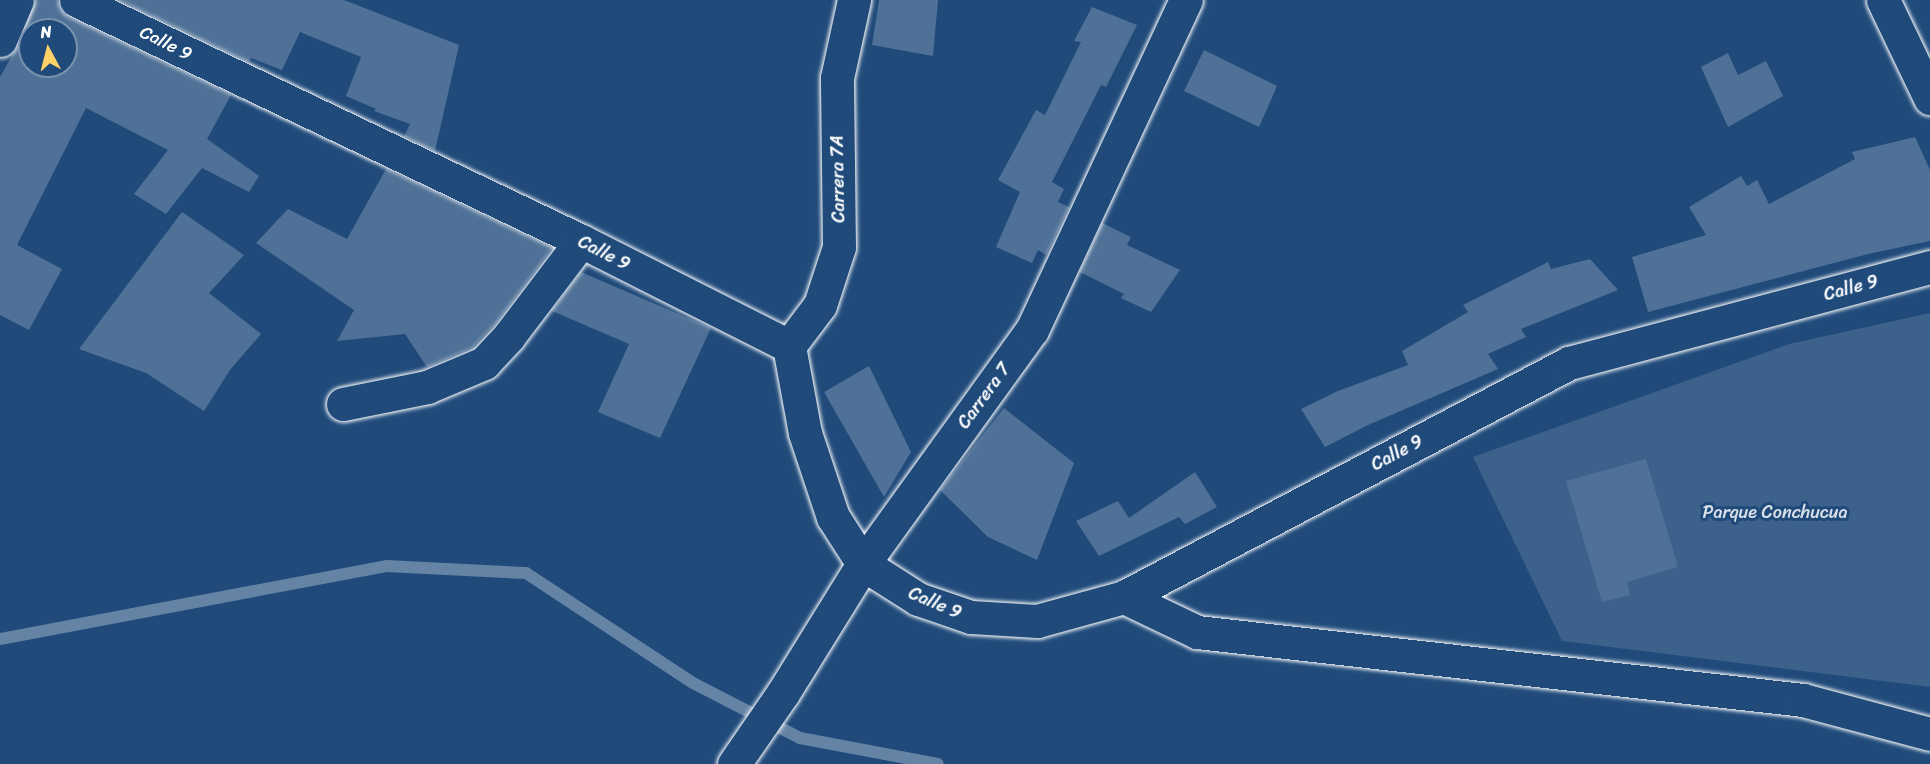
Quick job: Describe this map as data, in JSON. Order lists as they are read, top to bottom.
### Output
{
  "streets": {
    "street": ["Calle 9", "Carrera 7A", "Carrera 7"]
  },
  "crossings": [
    ["Calle 9", "Carrera 7A"],
    ["Calle 9", "Carrera 7"]
  ],
  "parks": ["Parque Conchucua"],
  "north": "top"
}
